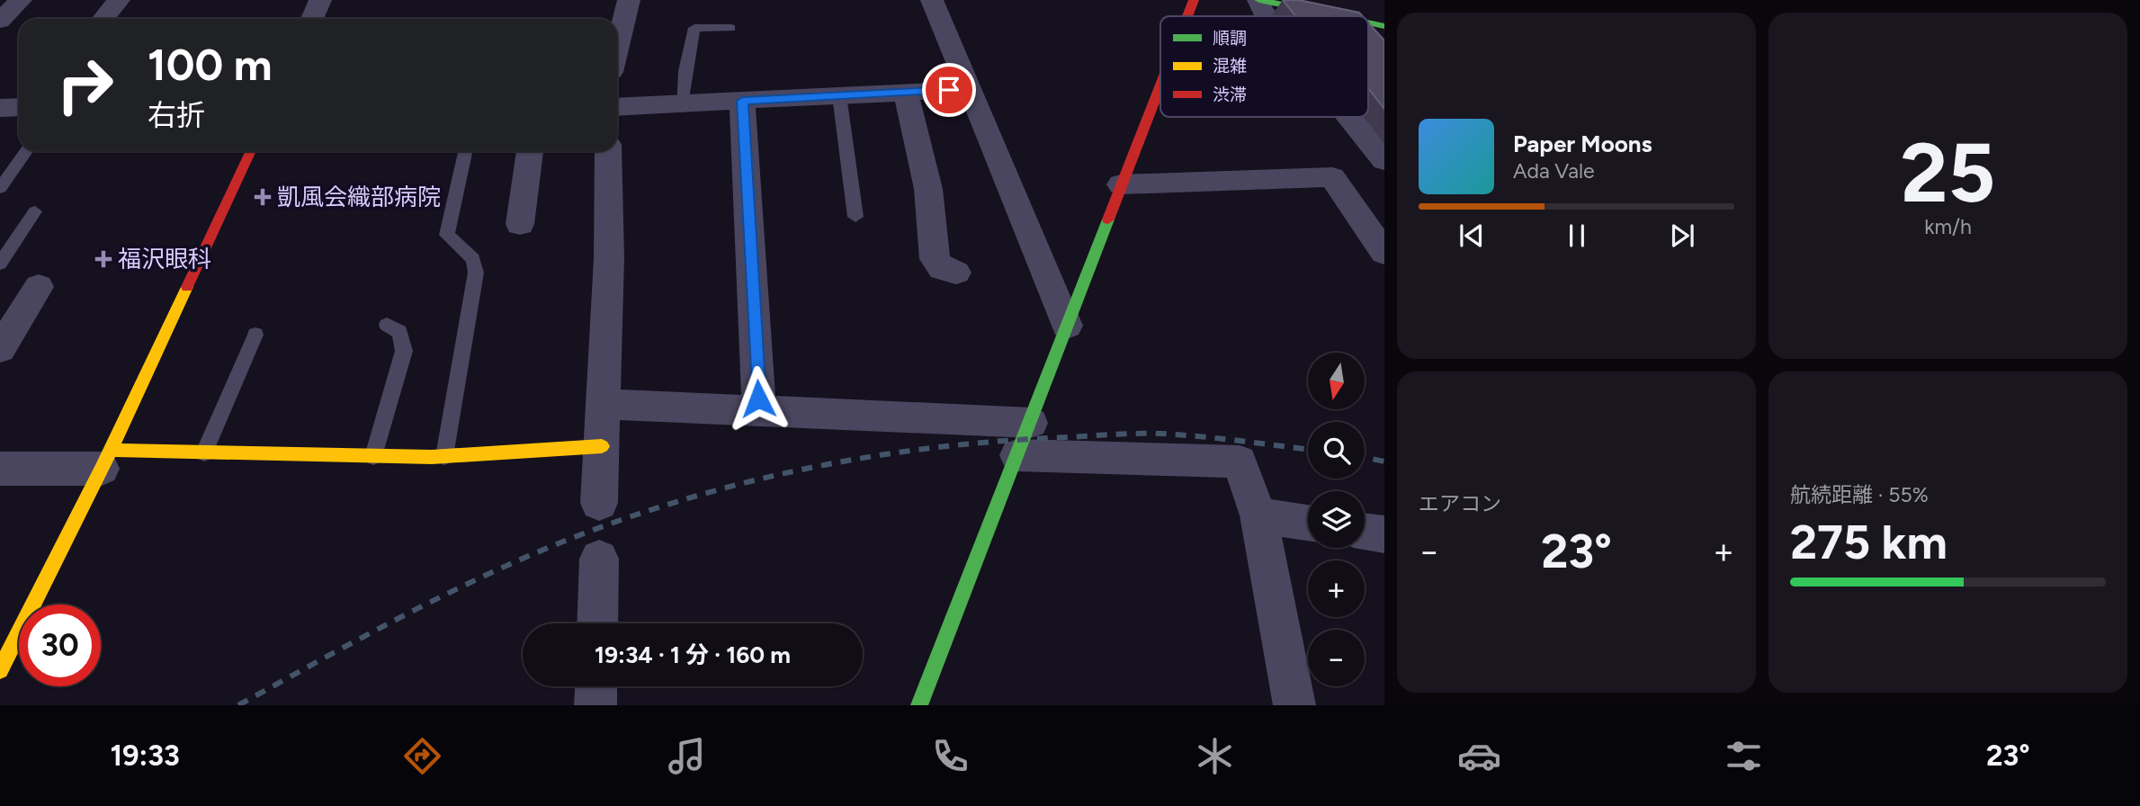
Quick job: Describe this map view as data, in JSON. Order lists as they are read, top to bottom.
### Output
{
  "places": {
    "health": ["凱風会織部病院", "福沢眼科"]
  },
  "legend": ["順調", "混雑", "渋滞"],
  "north": "bottom",
  "page": {
    "tile": [
      ["25", "km/h"],
      "エアコン",
      ["航続距離 · 55%", "275 km"]
    ],
    "turn": ["100 m", "右折"],
    "song": ["Paper Moons", "Ada Vale"],
    "map_buttons": ["+", "−"],
    "heat": ["−", "23°", "+"],
    "limit": "30",
    "trip": "19:34 · 1 分 · 160 m",
    "tabs": ["19:33", "23°"]
  }
}
